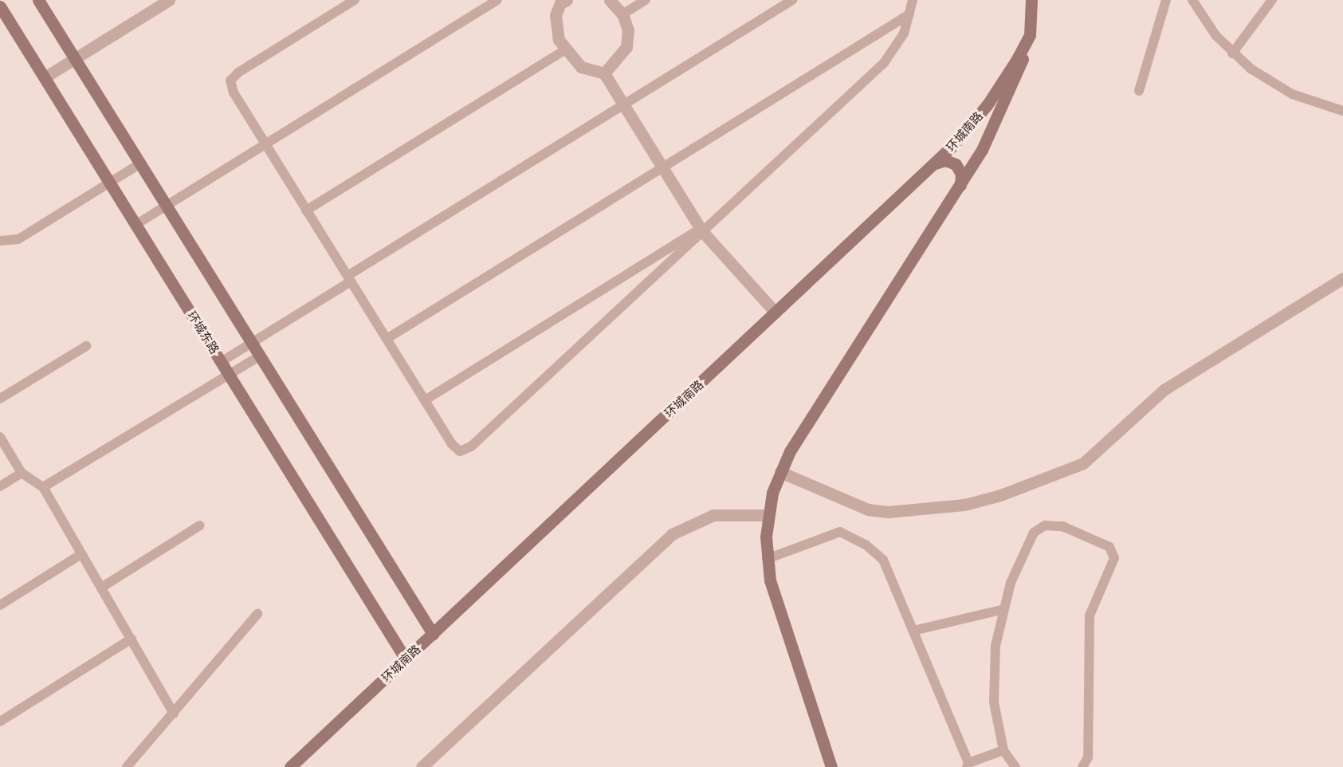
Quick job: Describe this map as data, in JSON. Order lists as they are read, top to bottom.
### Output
{
  "streets": {
    "main road": ["环城南路", "环城东路"]
  },
  "crossings": [
    ["环城南路", "环城东路"]
  ]
}
